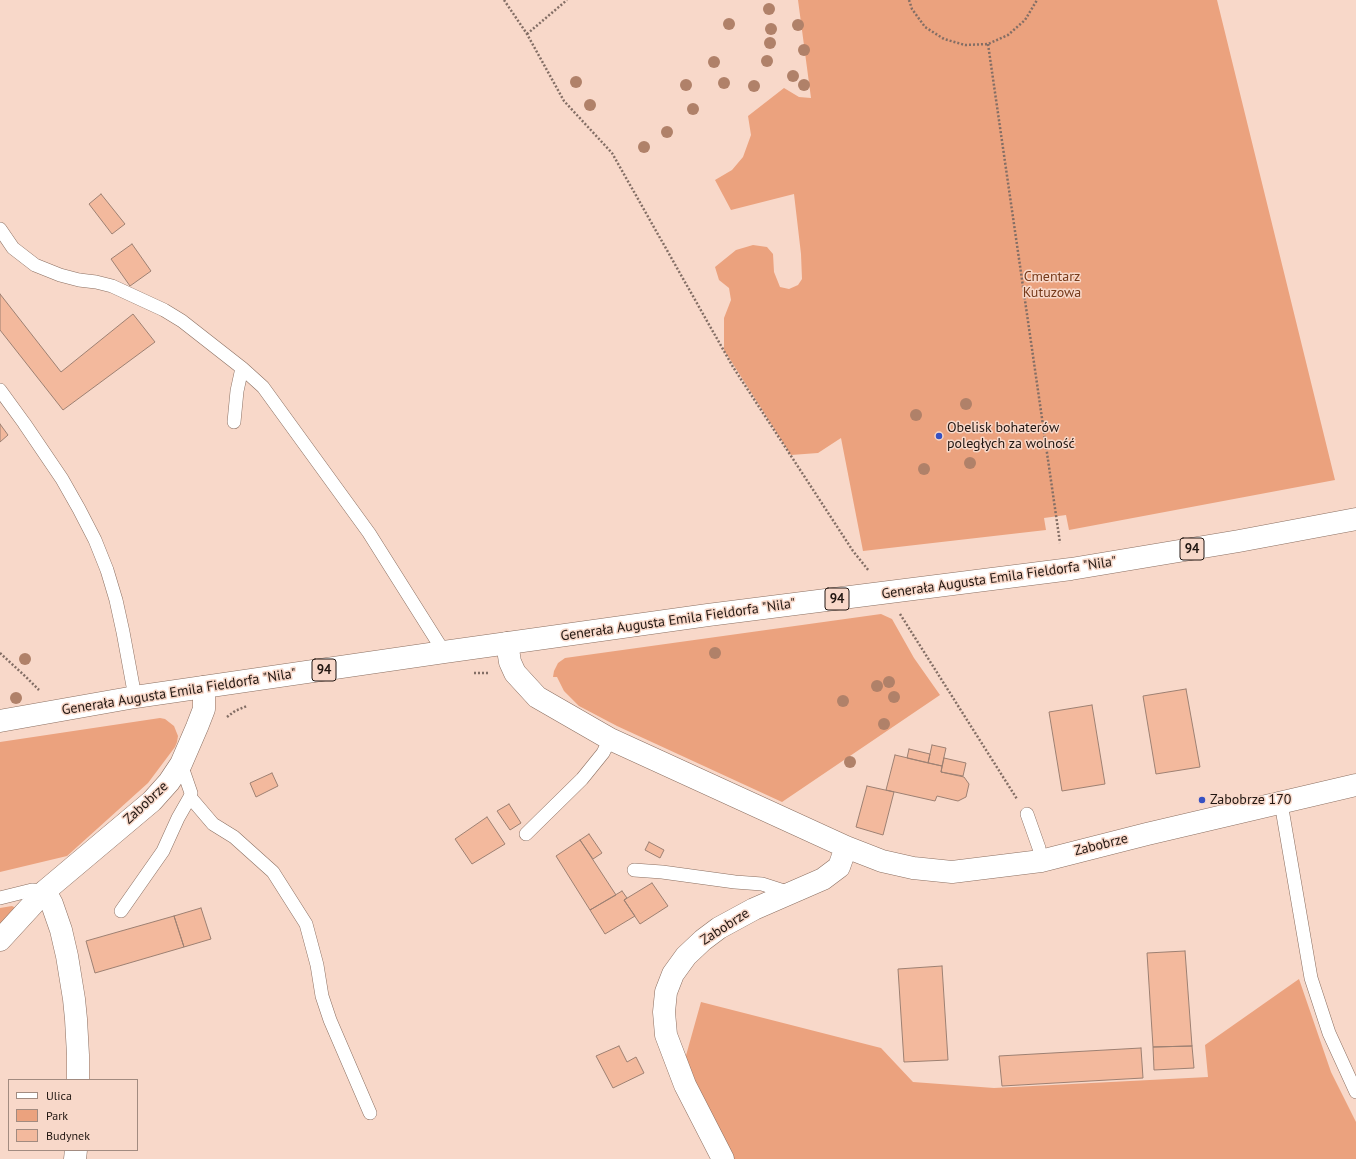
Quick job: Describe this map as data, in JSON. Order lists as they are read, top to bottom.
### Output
{
  "streets": {
    "street": ["94", "Generała Augusta Emila Fieldorfa \"Nila\"", "Zabobrze"]
  },
  "crossings": [
    ["Generała Augusta Emila Fieldorfa \"Nila\"", "Zabobrze"]
  ],
  "parks": ["Cmentarz Kutuzowa"],
  "places": ["Obelisk bohaterów poległych za wolność", "Zabobrze 170"],
  "legend": ["Ulica", "Park", "Budynek"]
}
